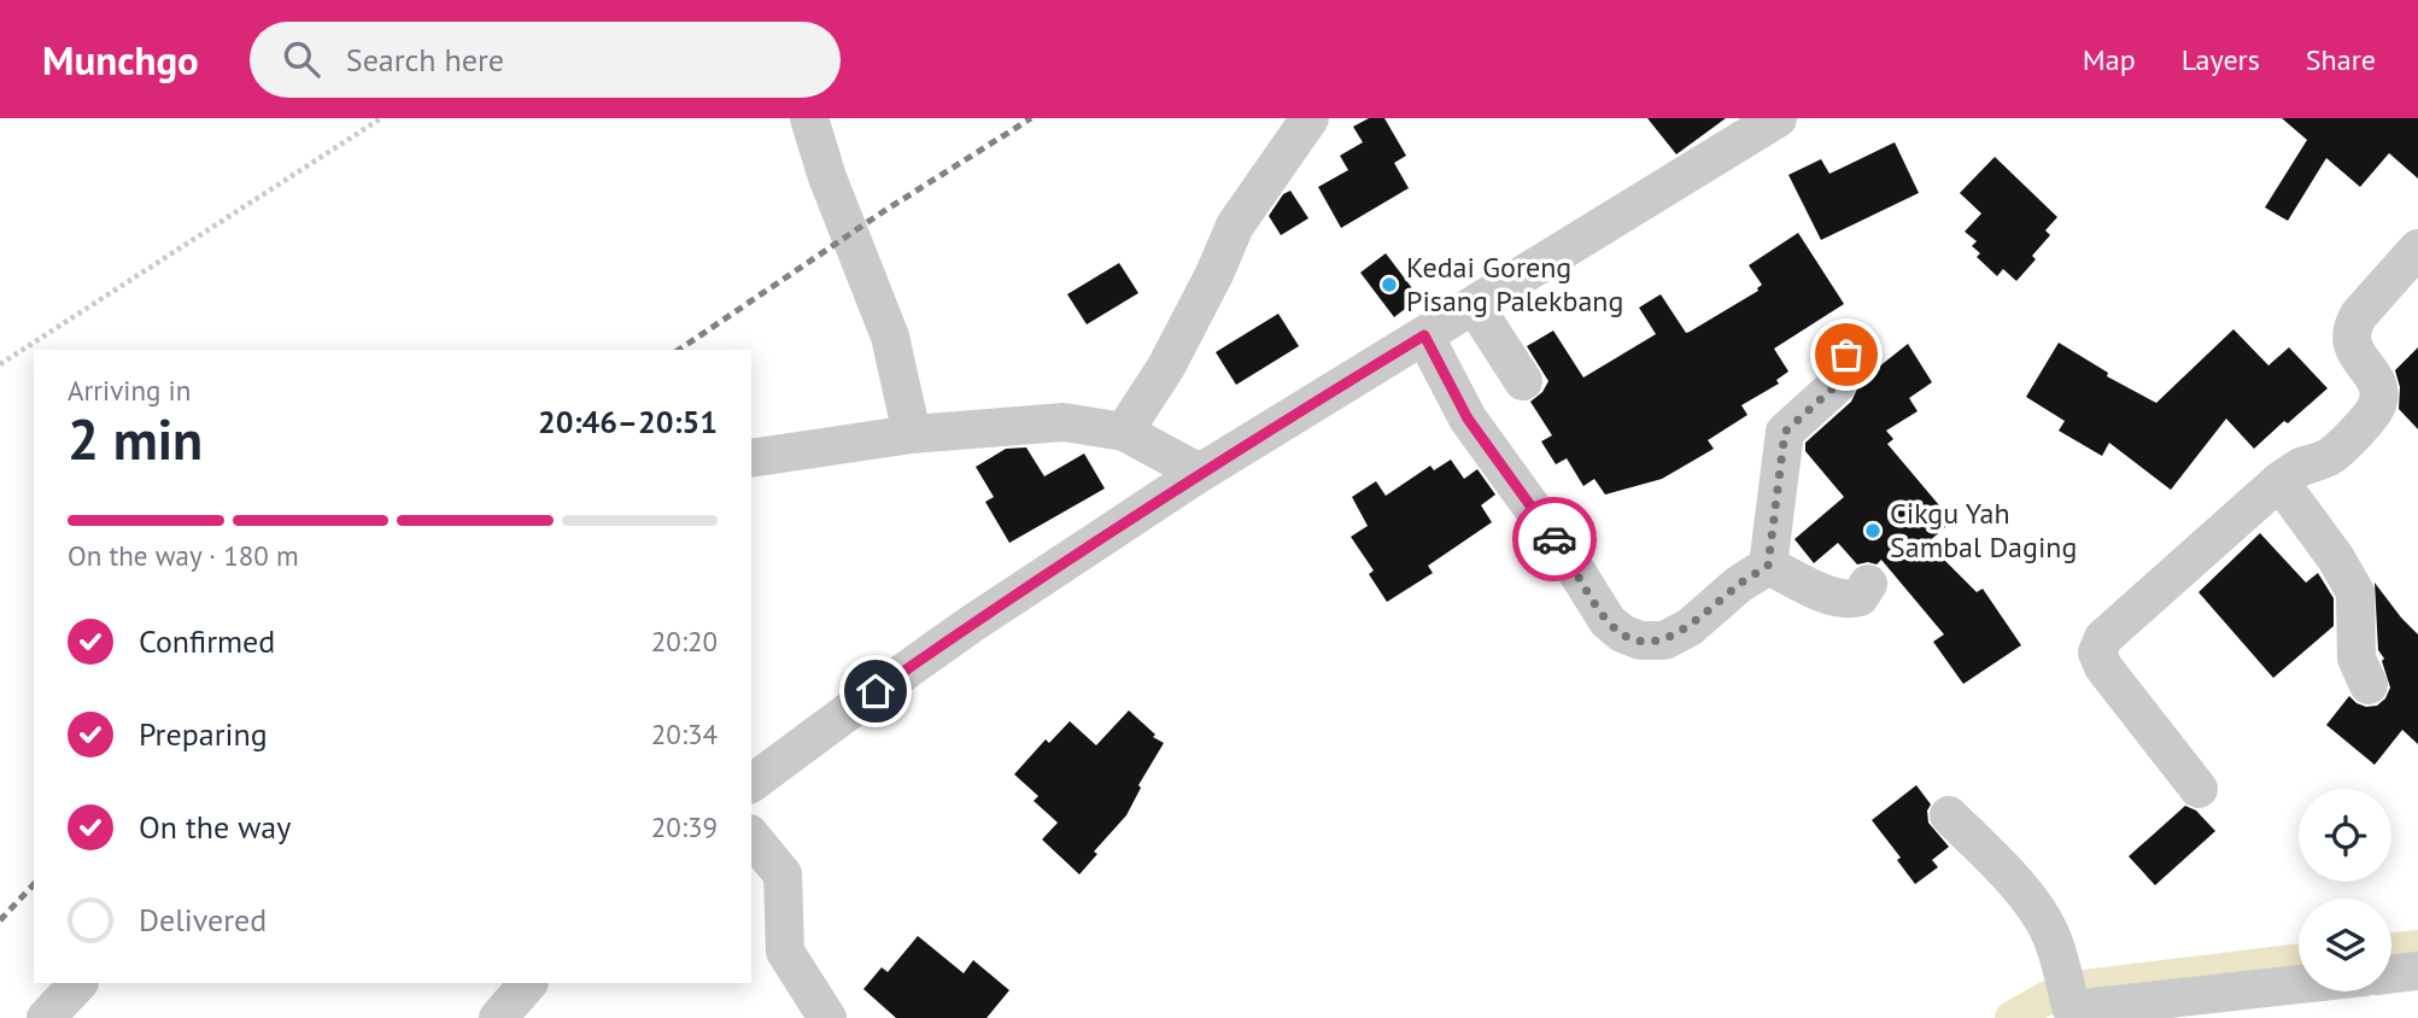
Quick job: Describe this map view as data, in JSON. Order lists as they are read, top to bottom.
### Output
{
  "places": ["Kedai Goreng Pisang Palekbang", "Cikgu Yah Sambal Daging"],
  "page": {
    "header": "Munchgo",
    "search": "Search here",
    "nav": ["Map", "Layers", "Share"],
    "heading": ["2 min", "Arriving in", "20:46–20:51"],
    "bar": "On the way · 180 m",
    "list": [
      ["Confirmed", "20:20"],
      ["Preparing", "20:34"],
      ["On the way", "20:39"],
      "Delivered"
    ]
  }
}
